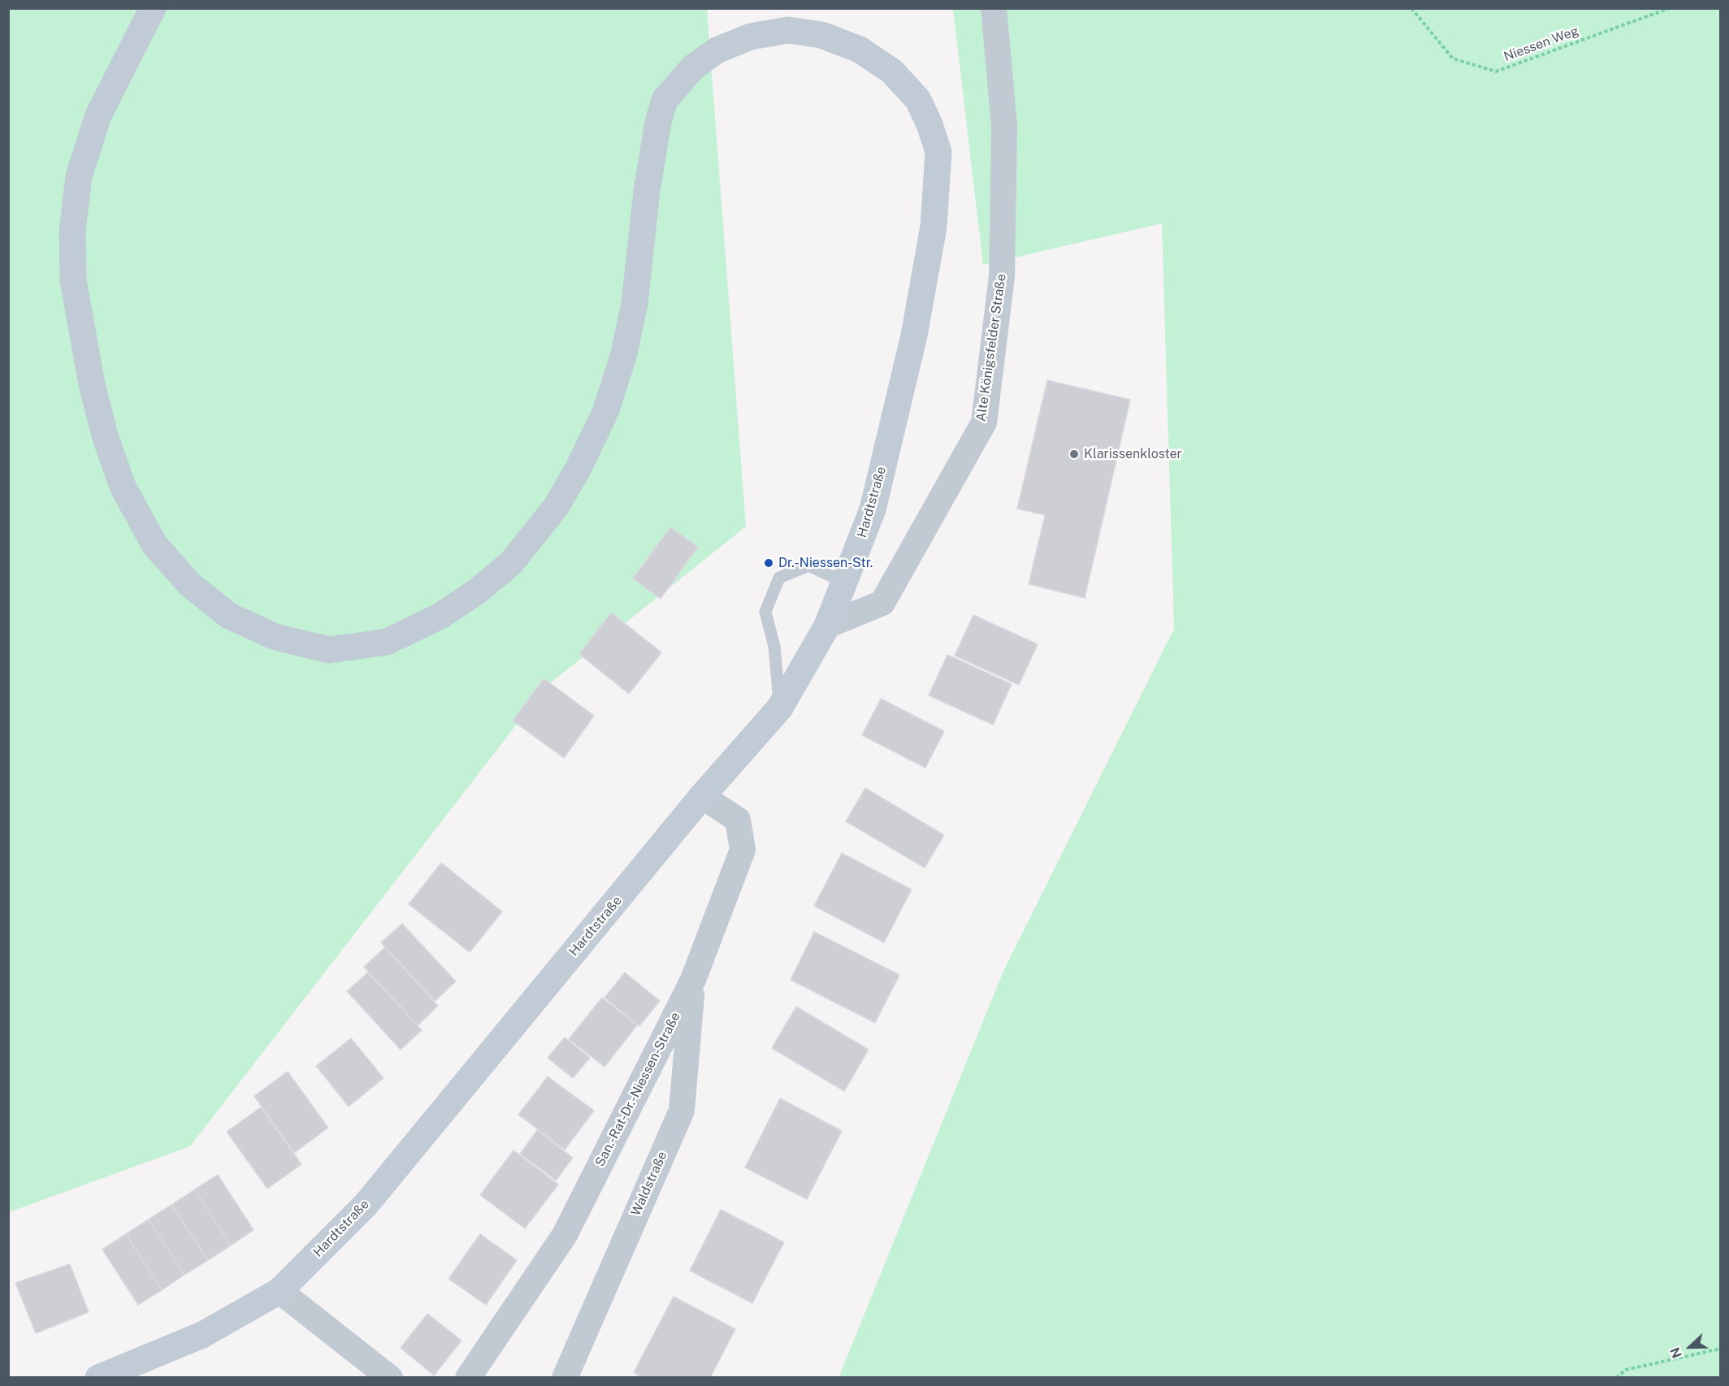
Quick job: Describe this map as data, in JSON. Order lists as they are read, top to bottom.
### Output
{
  "streets": {
    "main road": ["Hardtstraße"],
    "street": ["Alte Königsfelder Straße", "San.-Rat-Dr.-Niessen-Straße", "Waldstraße"],
    "path": ["Niessen Weg"]
  },
  "crossings": [
    ["Alte Königsfelder Straße", "Hardtstraße"],
    ["Hardtstraße", "San.-Rat-Dr.-Niessen-Straße"],
    ["San.-Rat-Dr.-Niessen-Straße", "Waldstraße"]
  ],
  "places": ["Klarissenkloster", "Dr.-Niessen-Str."],
  "north": "left"
}
